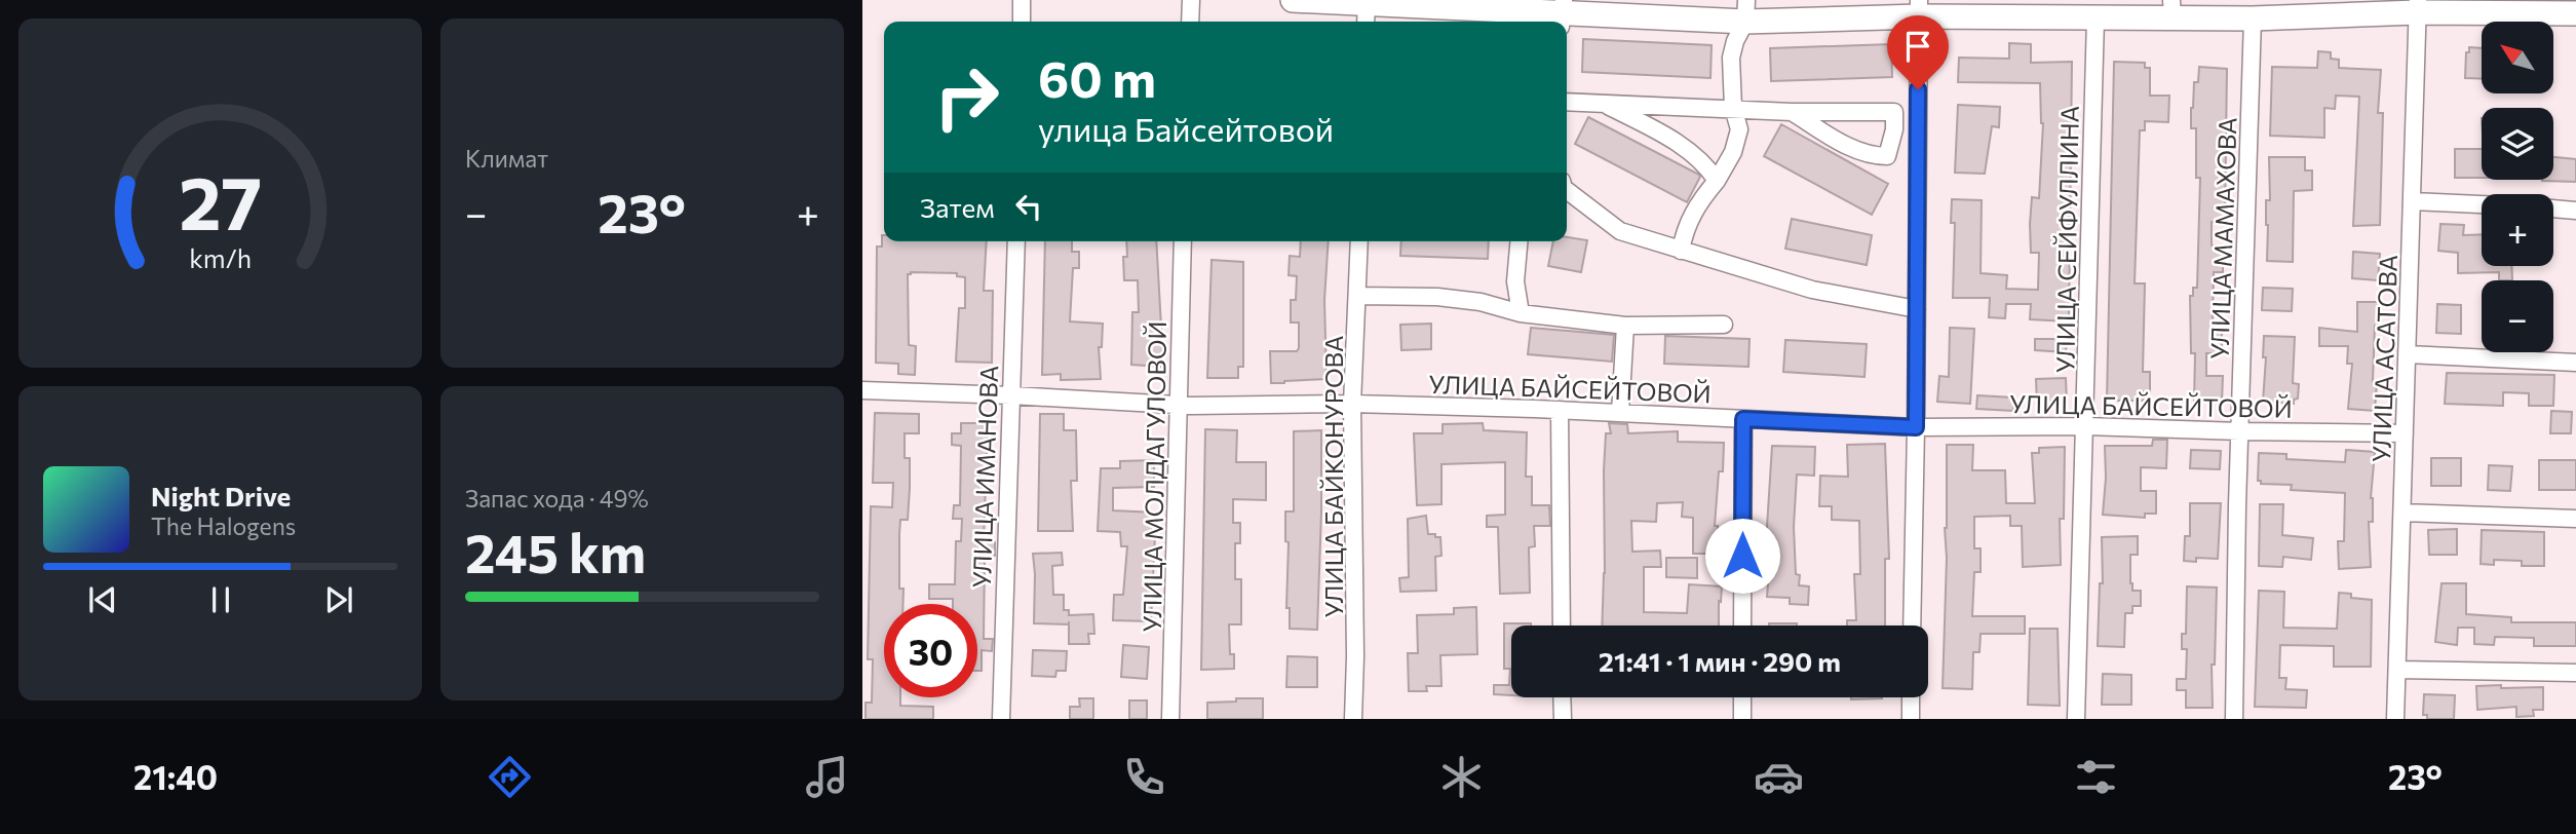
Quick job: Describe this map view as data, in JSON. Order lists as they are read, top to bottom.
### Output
{
  "streets": {
    "street": [
      "УЛИЦА МАМАХОВА",
      "УЛИЦА СЕЙФУЛЛИНА",
      "УЛИЦА АСАТОВА",
      "УЛИЦА БАЙСЕЙТОВОЙ",
      "УЛИЦА ИМАНОВА",
      "УЛИЦА МОЛДАГУЛОВОЙ",
      "УЛИЦА БАЙКОНУРОВА"
    ]
  },
  "crossings": [
    ["УЛИЦА МАМАХОВА", "УЛИЦА БАЙСЕЙТОВОЙ"],
    ["УЛИЦА СЕЙФУЛЛИНА", "УЛИЦА БАЙСЕЙТОВОЙ"],
    ["УЛИЦА АСАТОВА", "УЛИЦА БАЙСЕЙТОВОЙ"],
    ["УЛИЦА БАЙСЕЙТОВОЙ", "УЛИЦА ИМАНОВА"],
    ["УЛИЦА БАЙСЕЙТОВОЙ", "УЛИЦА МОЛДАГУЛОВОЙ"],
    ["УЛИЦА БАЙСЕЙТОВОЙ", "УЛИЦА БАЙКОНУРОВА"]
  ],
  "north": "top left",
  "page": {
    "tile": [
      "Климат",
      ["Запас хода · 49%", "245 km"]
    ],
    "map_buttons": ["+", "−"],
    "turn": ["60 m", "улица Байсейтовой"],
    "then": "Затем",
    "heat": ["−", "23°", "+"],
    "song": ["Night Drive", "The Halogens"],
    "limit": "30",
    "trip": "21:41 · 1 мин · 290 m",
    "tabs": ["21:40", "23°"],
    "gauge": ["27", "km/h"]
  }
}
